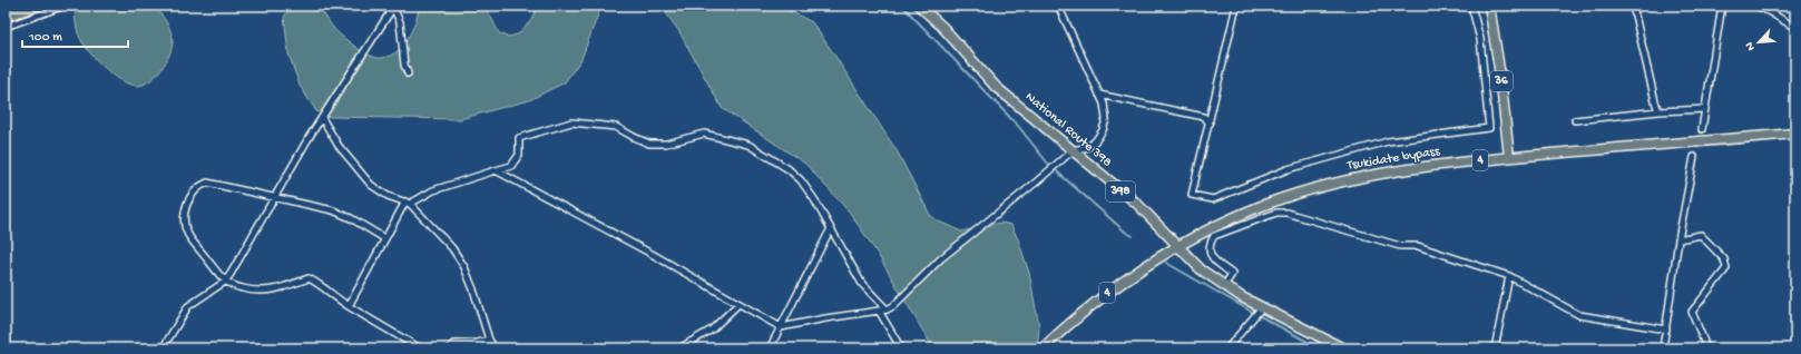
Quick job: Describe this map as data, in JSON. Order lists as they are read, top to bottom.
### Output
{
  "streets": {
    "main road": [
      "36",
      "National Route 398",
      "Tsukidate bypass",
      "4",
      "398"
    ]
  },
  "crossings": [
    ["36", "Tsukidate bypass"],
    ["National Route 398", "Tsukidate bypass"]
  ],
  "scale_bar": "100 m",
  "north": "bottom left"
}
